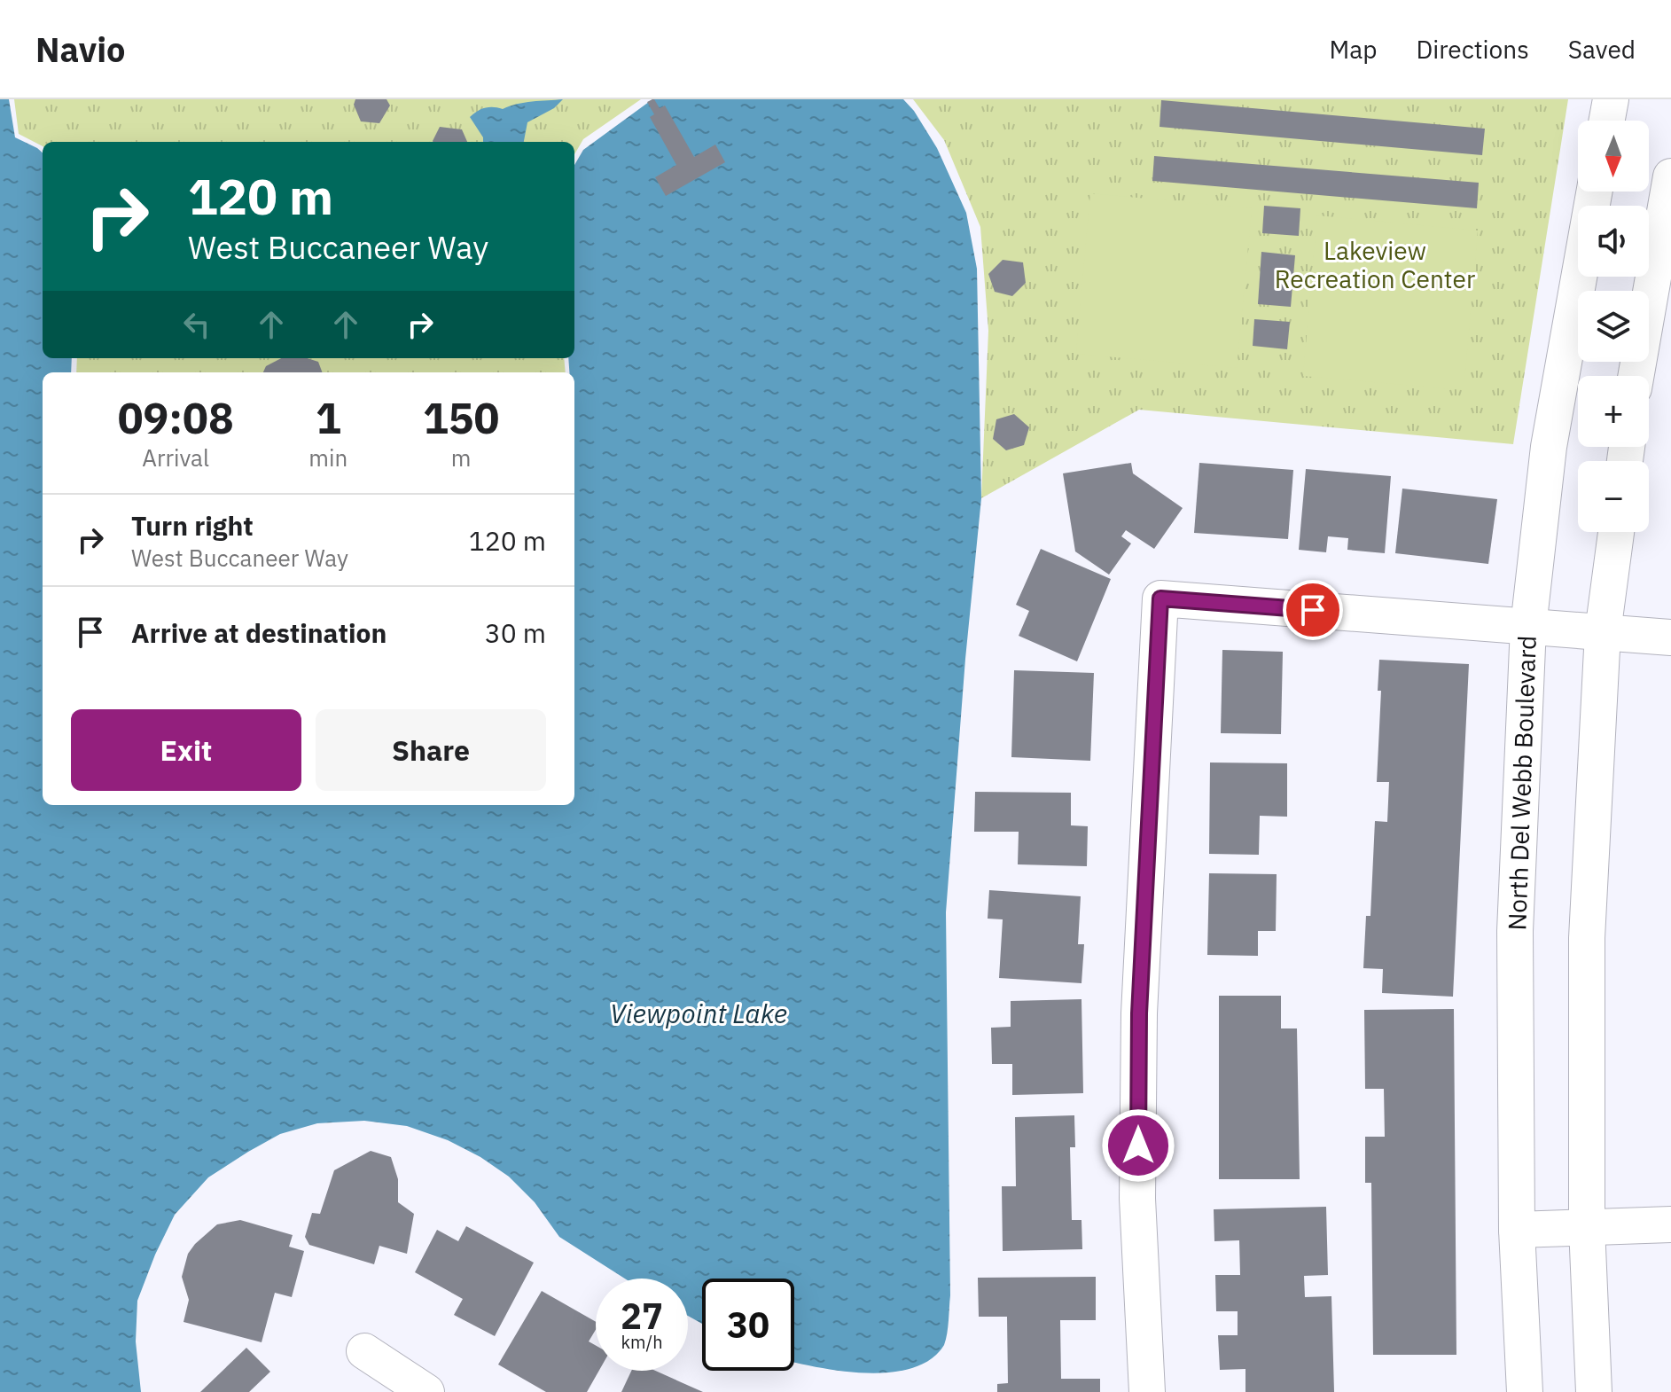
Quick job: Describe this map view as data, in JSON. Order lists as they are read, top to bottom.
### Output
{
  "streets": {
    "street": ["North Del Webb Boulevard"]
  },
  "water": ["Viewpoint Lake"],
  "parks": ["Lakeview Recreation Center"],
  "north": "bottom",
  "page": {
    "header": "Navio",
    "nav": ["Map", "Directions", "Saved"],
    "map_buttons": ["+", "−"],
    "turn": ["120 m", "West Buccaneer Way"],
    "eta": [
      "09:08",
      "Arrival",
      "1",
      "min",
      "150",
      "m"
    ],
    "list": [
      {
        "name": "Turn right",
        "note": "West Buccaneer Way",
        "value": "120 m"
      },
      {
        "name": "Arrive at destination",
        "value": "30 m"
      }
    ],
    "buttons": ["Exit", "Share"],
    "speed": "27 km/h",
    "limit": "30"
  }
}
